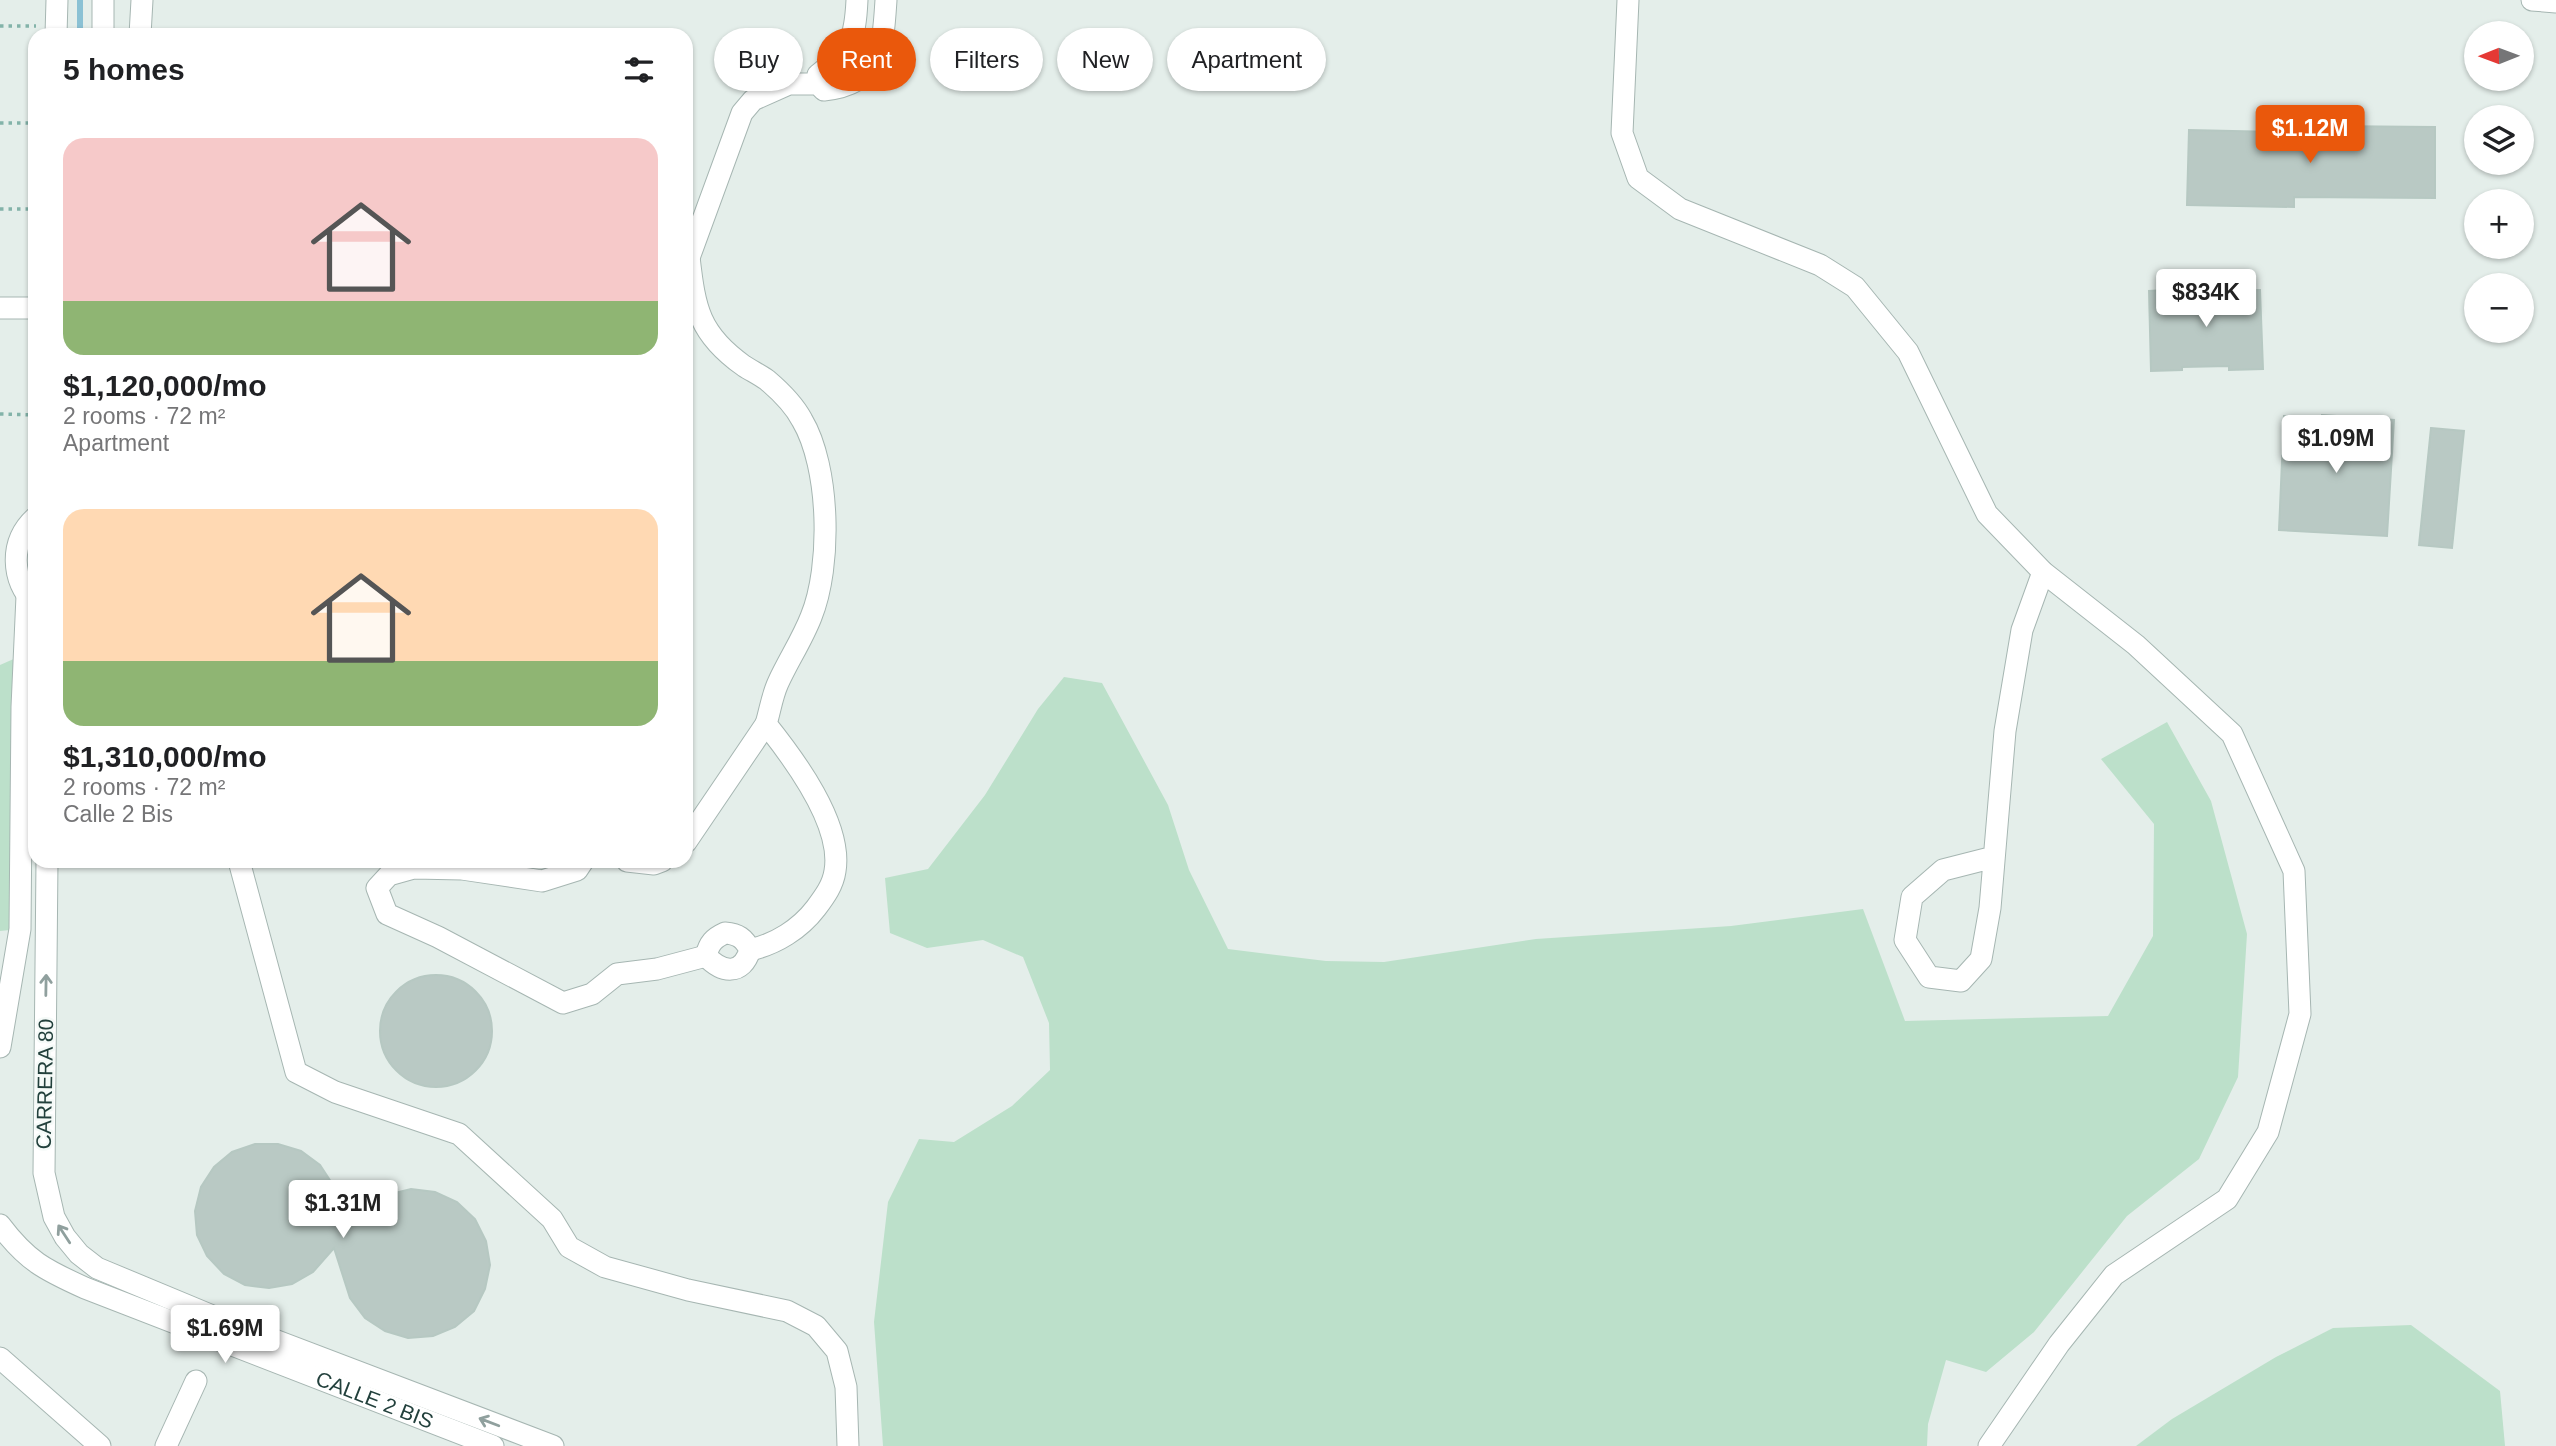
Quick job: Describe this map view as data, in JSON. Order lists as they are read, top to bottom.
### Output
{
  "streets": {
    "street": ["CARRERA 80", "CALLE 2 BIS"]
  },
  "crossings": [
    ["CARRERA 80", "CALLE 2 BIS"]
  ],
  "north": "left",
  "page": {
    "map_buttons": ["+", "−"],
    "chip": [
      "Buy",
      "Rent",
      "Filters",
      "New",
      "Apartment"
    ],
    "heading": "5 homes",
    "price": [
      "$1.12M",
      "$834K",
      "$1.09M",
      "$1.31M",
      "$1.69M"
    ],
    "list": [
      {
        "name": "$1,120,000/mo",
        "note": "2 rooms · 72 m² · Apartment"
      },
      {
        "name": "$1,310,000/mo",
        "note": "2 rooms · 72 m² · Calle 2 Bis"
      }
    ]
  }
}
